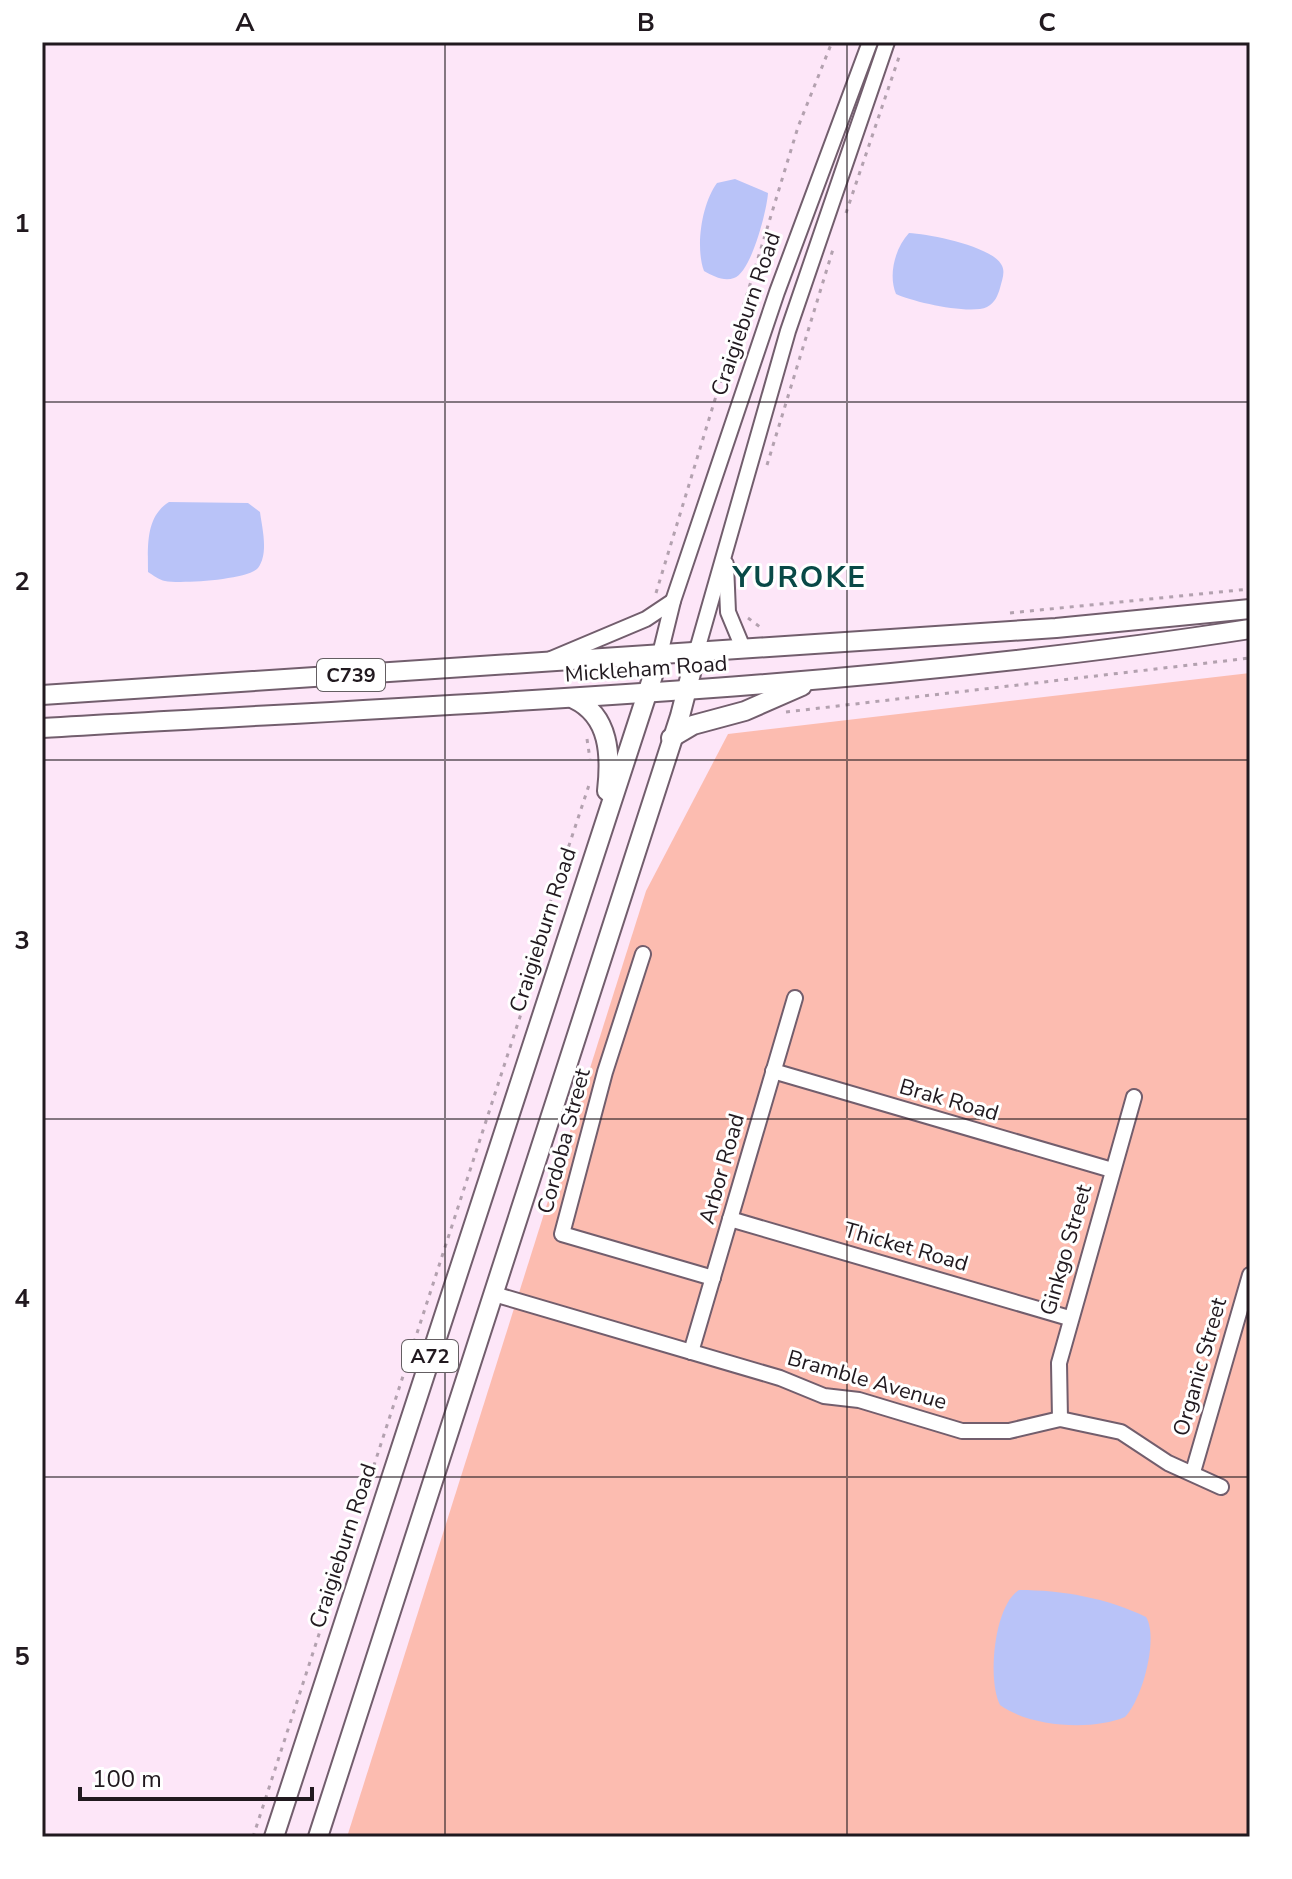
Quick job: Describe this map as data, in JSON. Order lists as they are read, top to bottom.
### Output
{
  "streets": {
    "main road": [
      "Craigieburn Road",
      "Mickleham Road",
      "C739",
      "A72"
    ],
    "street": [
      "Brak Road",
      "Cordoba Street",
      "Arbor Road",
      "Thicket Road",
      "Ginkgo Street",
      "Organic Street",
      "Bramble Avenue"
    ]
  },
  "crossings": [
    ["Craigieburn Road", "Mickleham Road"],
    ["Craigieburn Road", "Bramble Avenue"],
    ["Brak Road", "Arbor Road"],
    ["Brak Road", "Ginkgo Street"],
    ["Cordoba Street", "Arbor Road"],
    ["Arbor Road", "Thicket Road"],
    ["Arbor Road", "Bramble Avenue"],
    ["Thicket Road", "Ginkgo Street"],
    ["Ginkgo Street", "Bramble Avenue"],
    ["Organic Street", "Bramble Avenue"]
  ],
  "districts": ["YUROKE"],
  "scale_bar": "100 m",
  "grid": {
    "columns": ["A", "B", "C"],
    "rows": [
      "1",
      "2",
      "3",
      "4",
      "5"
    ]
  }
}
